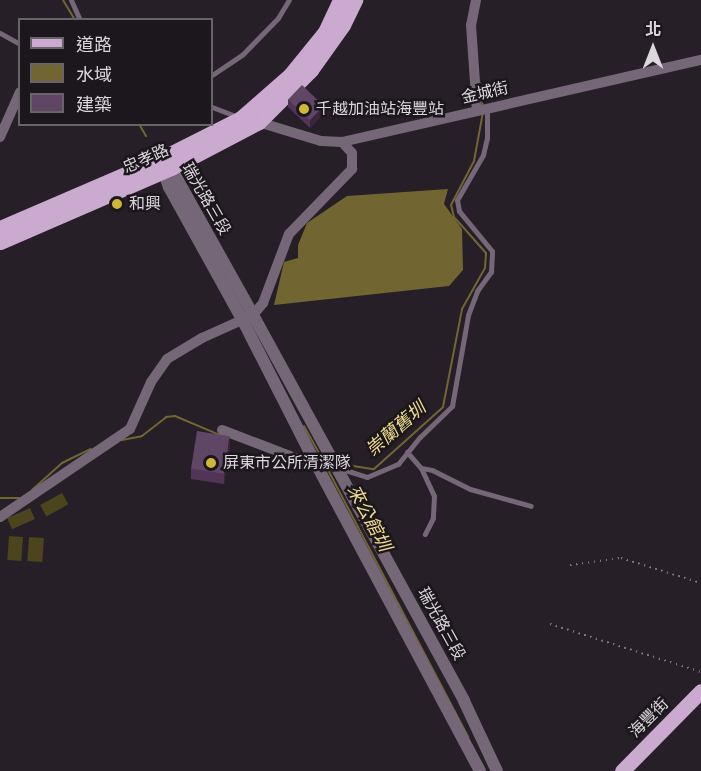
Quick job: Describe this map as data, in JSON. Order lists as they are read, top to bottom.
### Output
{
  "streets": {
    "main road": ["忠孝路", "海豐街"],
    "street": ["金城街", "瑞光路三段"]
  },
  "crossings": [
    ["金城街", "忠孝路"],
    ["忠孝路", "瑞光路三段"]
  ],
  "water": ["崇蘭舊圳", "來公館圳"],
  "places": ["千越加油站海豐站", "和興", "屏東市公所清潔隊"],
  "legend": ["道路", "水域", "建築"],
  "north": "top"
}
